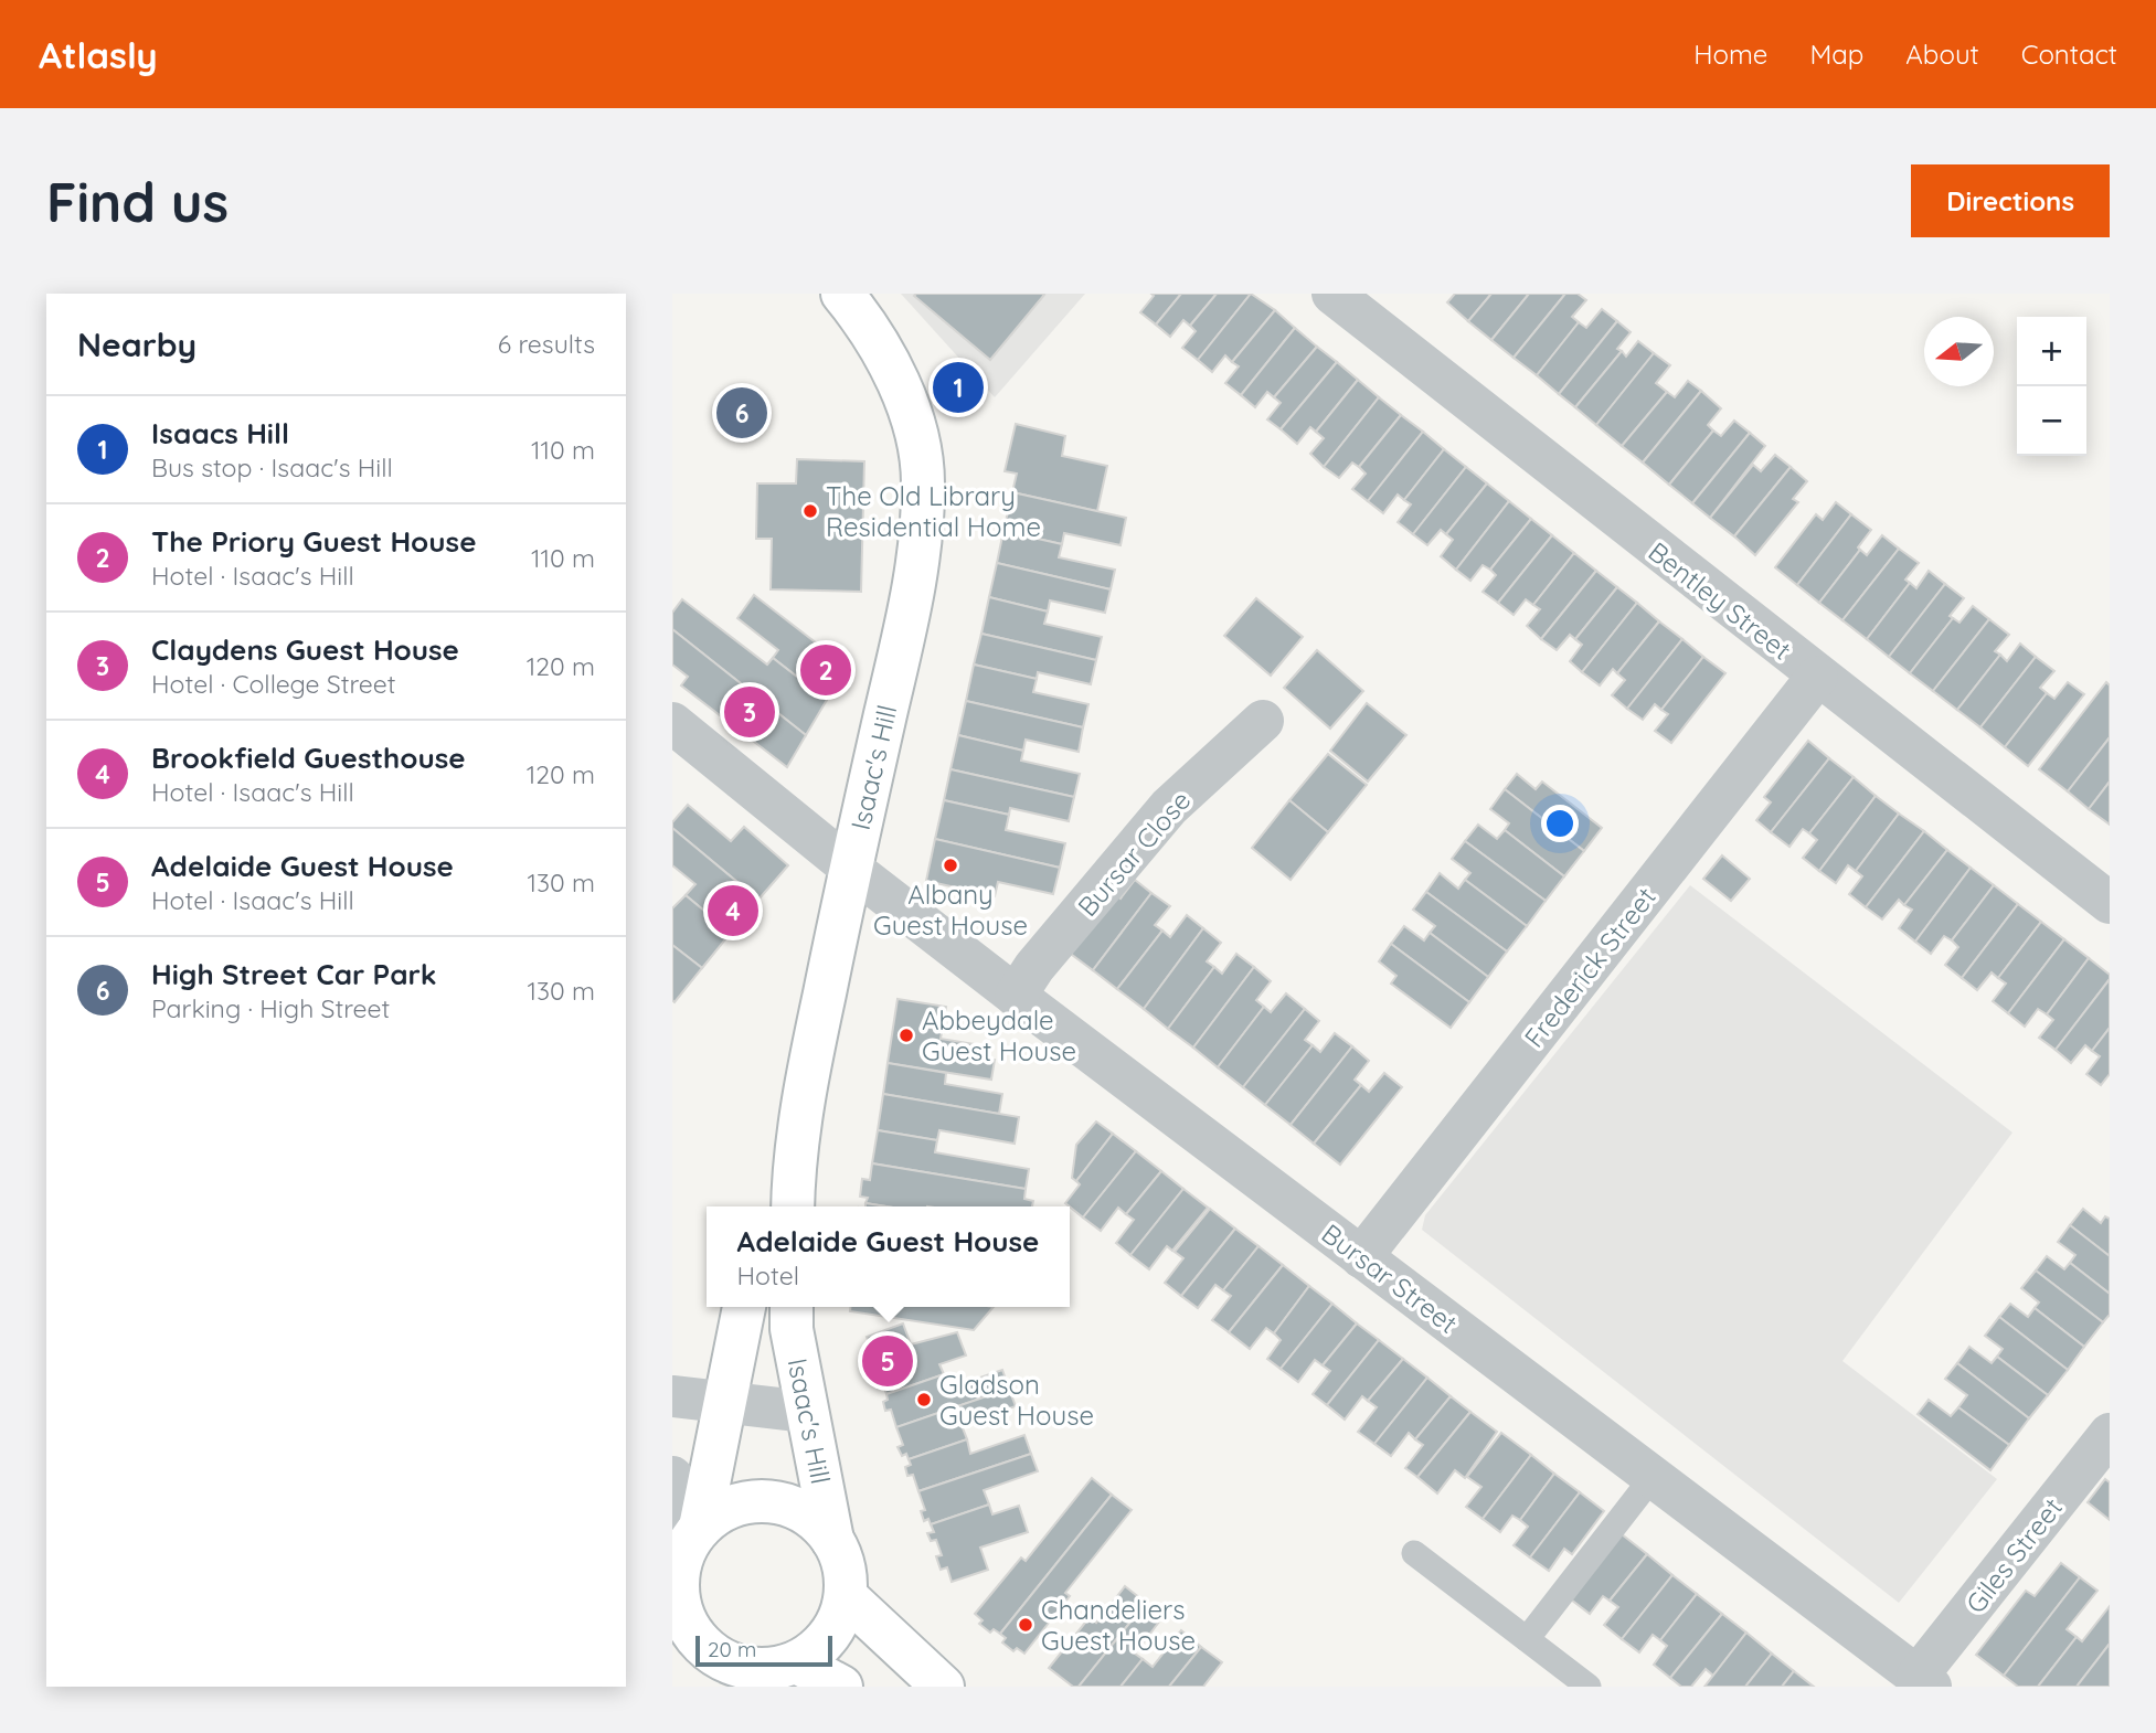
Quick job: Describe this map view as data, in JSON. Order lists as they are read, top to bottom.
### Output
{
  "streets": {
    "main road": ["Isaac's Hill"],
    "street": [
      "Bentley Street",
      "Bursar Close",
      "Frederick Street",
      "Bursar Street",
      "Giles Street"
    ]
  },
  "crossings": [
    ["Bentley Street", "Frederick Street"],
    ["Isaac's Hill", "Bursar Street"],
    ["Bursar Close", "Bursar Street"],
    ["Frederick Street", "Bursar Street"],
    ["Bursar Street", "Giles Street"]
  ],
  "places": [
    "The Old Library Residential Home",
    "Albany Guest House",
    "Abbeydale Guest House",
    "Gladson Guest House",
    "Chandeliers Guest House"
  ],
  "scale_bar": "20 m",
  "north": "left",
  "page": {
    "header": "Atlasly",
    "nav": [
      "Home",
      "Map",
      "About",
      "Contact"
    ],
    "buttons": "Directions",
    "title": "Find us",
    "heading": ["Nearby", "6 results"],
    "map_buttons": ["+", "−"],
    "pins": [
      "1",
      "6",
      "2",
      "3",
      "4",
      "5"
    ],
    "list": [
      {
        "mark": "1",
        "name": "Isaacs Hill",
        "note": "Bus stop · Isaac's Hill",
        "value": "110 m"
      },
      {
        "mark": "2",
        "name": "The Priory Guest House",
        "note": "Hotel · Isaac's Hill",
        "value": "110 m"
      },
      {
        "mark": "3",
        "name": "Claydens Guest House",
        "note": "Hotel · College Street",
        "value": "120 m"
      },
      {
        "mark": "4",
        "name": "Brookfield Guesthouse",
        "note": "Hotel · Isaac's Hill",
        "value": "120 m"
      },
      {
        "mark": "5",
        "name": "Adelaide Guest House",
        "note": "Hotel · Isaac's Hill",
        "value": "130 m"
      },
      {
        "mark": "6",
        "name": "High Street Car Park",
        "note": "Parking · High Street",
        "value": "130 m"
      }
    ],
    "popup": ["Adelaide Guest House", "Hotel"],
    "scale": "20 m"
  }
}
